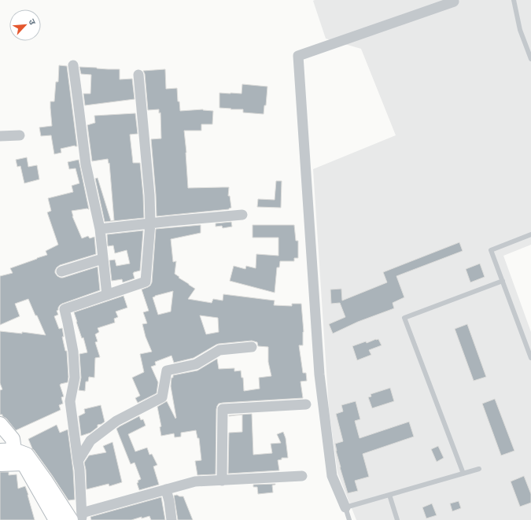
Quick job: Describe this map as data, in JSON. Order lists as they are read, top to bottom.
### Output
{
  "north": "top right"
}
